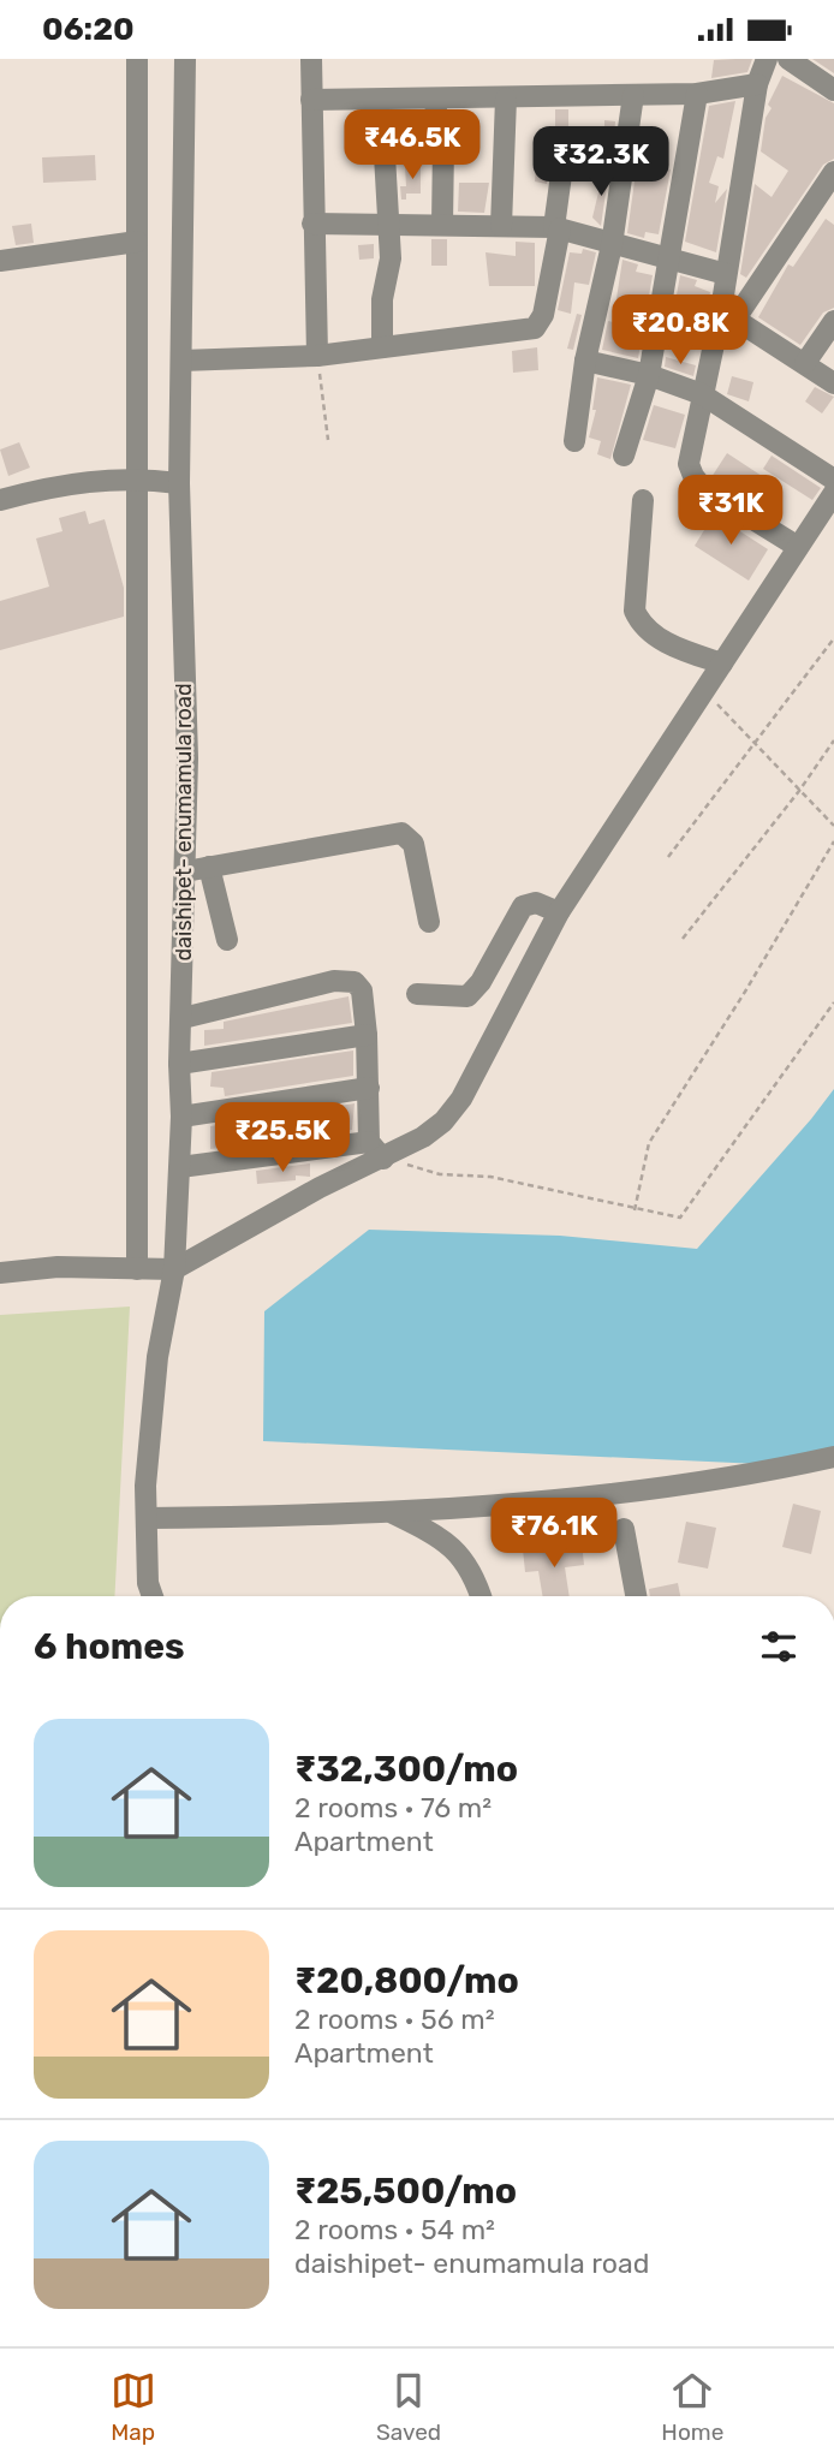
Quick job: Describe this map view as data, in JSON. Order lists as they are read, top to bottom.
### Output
{
  "streets": {
    "street": ["daishipet- enumamula road"]
  },
  "page": {
    "status": "06:20",
    "price": [
      "₹46.5K",
      "₹32.3K",
      "₹20.8K",
      "₹31K",
      "₹25.5K",
      "₹76.1K"
    ],
    "heading": "6 homes",
    "list": [
      {
        "name": "₹32,300/mo",
        "note": "2 rooms · 76 m² · Apartment"
      },
      {
        "name": "₹20,800/mo",
        "note": "2 rooms · 56 m² · Apartment"
      },
      {
        "name": "₹25,500/mo",
        "note": "2 rooms · 54 m² · daishipet- enumamula road"
      }
    ],
    "tabs": ["Map", "Saved", "Home"]
  }
}
